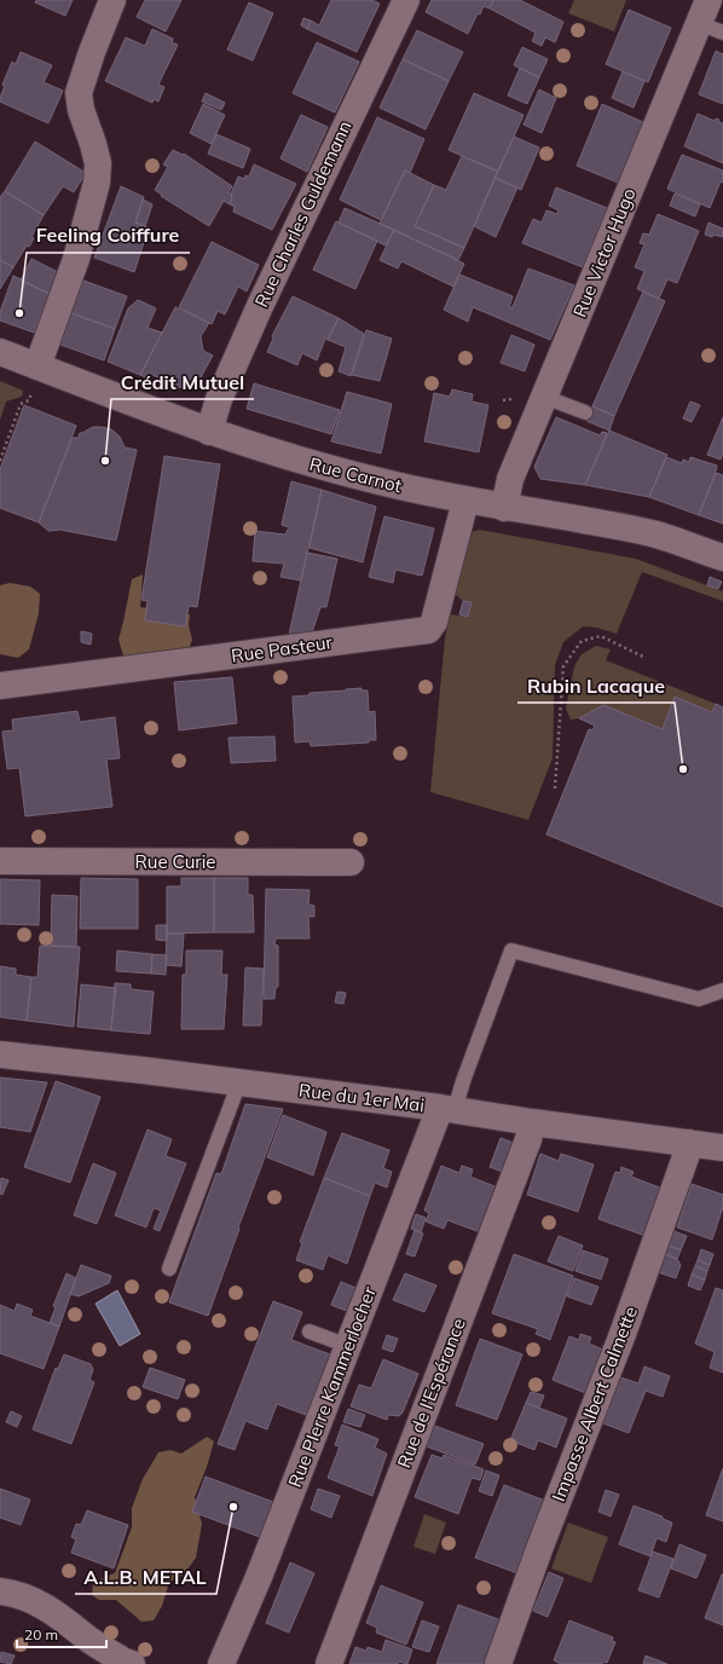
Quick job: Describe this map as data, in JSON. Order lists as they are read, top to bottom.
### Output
{
  "streets": {
    "street": [
      "Rue Charles Guldemann",
      "Rue Victor Hugo",
      "Rue Carnot",
      "Rue Pasteur",
      "Rue Curie",
      "Rue du 1er Mai",
      "Rue PIerre Kammerlocher",
      "Rue de l'Espérance",
      "Impasse Albert Calmette"
    ]
  },
  "crossings": [
    ["Rue Charles Guldemann", "Rue Carnot"],
    ["Rue Victor Hugo", "Rue Carnot"],
    ["Rue Carnot", "Rue Pasteur"],
    ["Rue du 1er Mai", "Rue PIerre Kammerlocher"],
    ["Rue du 1er Mai", "Rue de l'Espérance"],
    ["Rue du 1er Mai", "Impasse Albert Calmette"]
  ],
  "places": [
    "Feeling Coiffure",
    "Crédit Mutuel",
    "Rubin Lacaque",
    "A.L.B. METAL"
  ],
  "scale_bar": "20 m"
}
